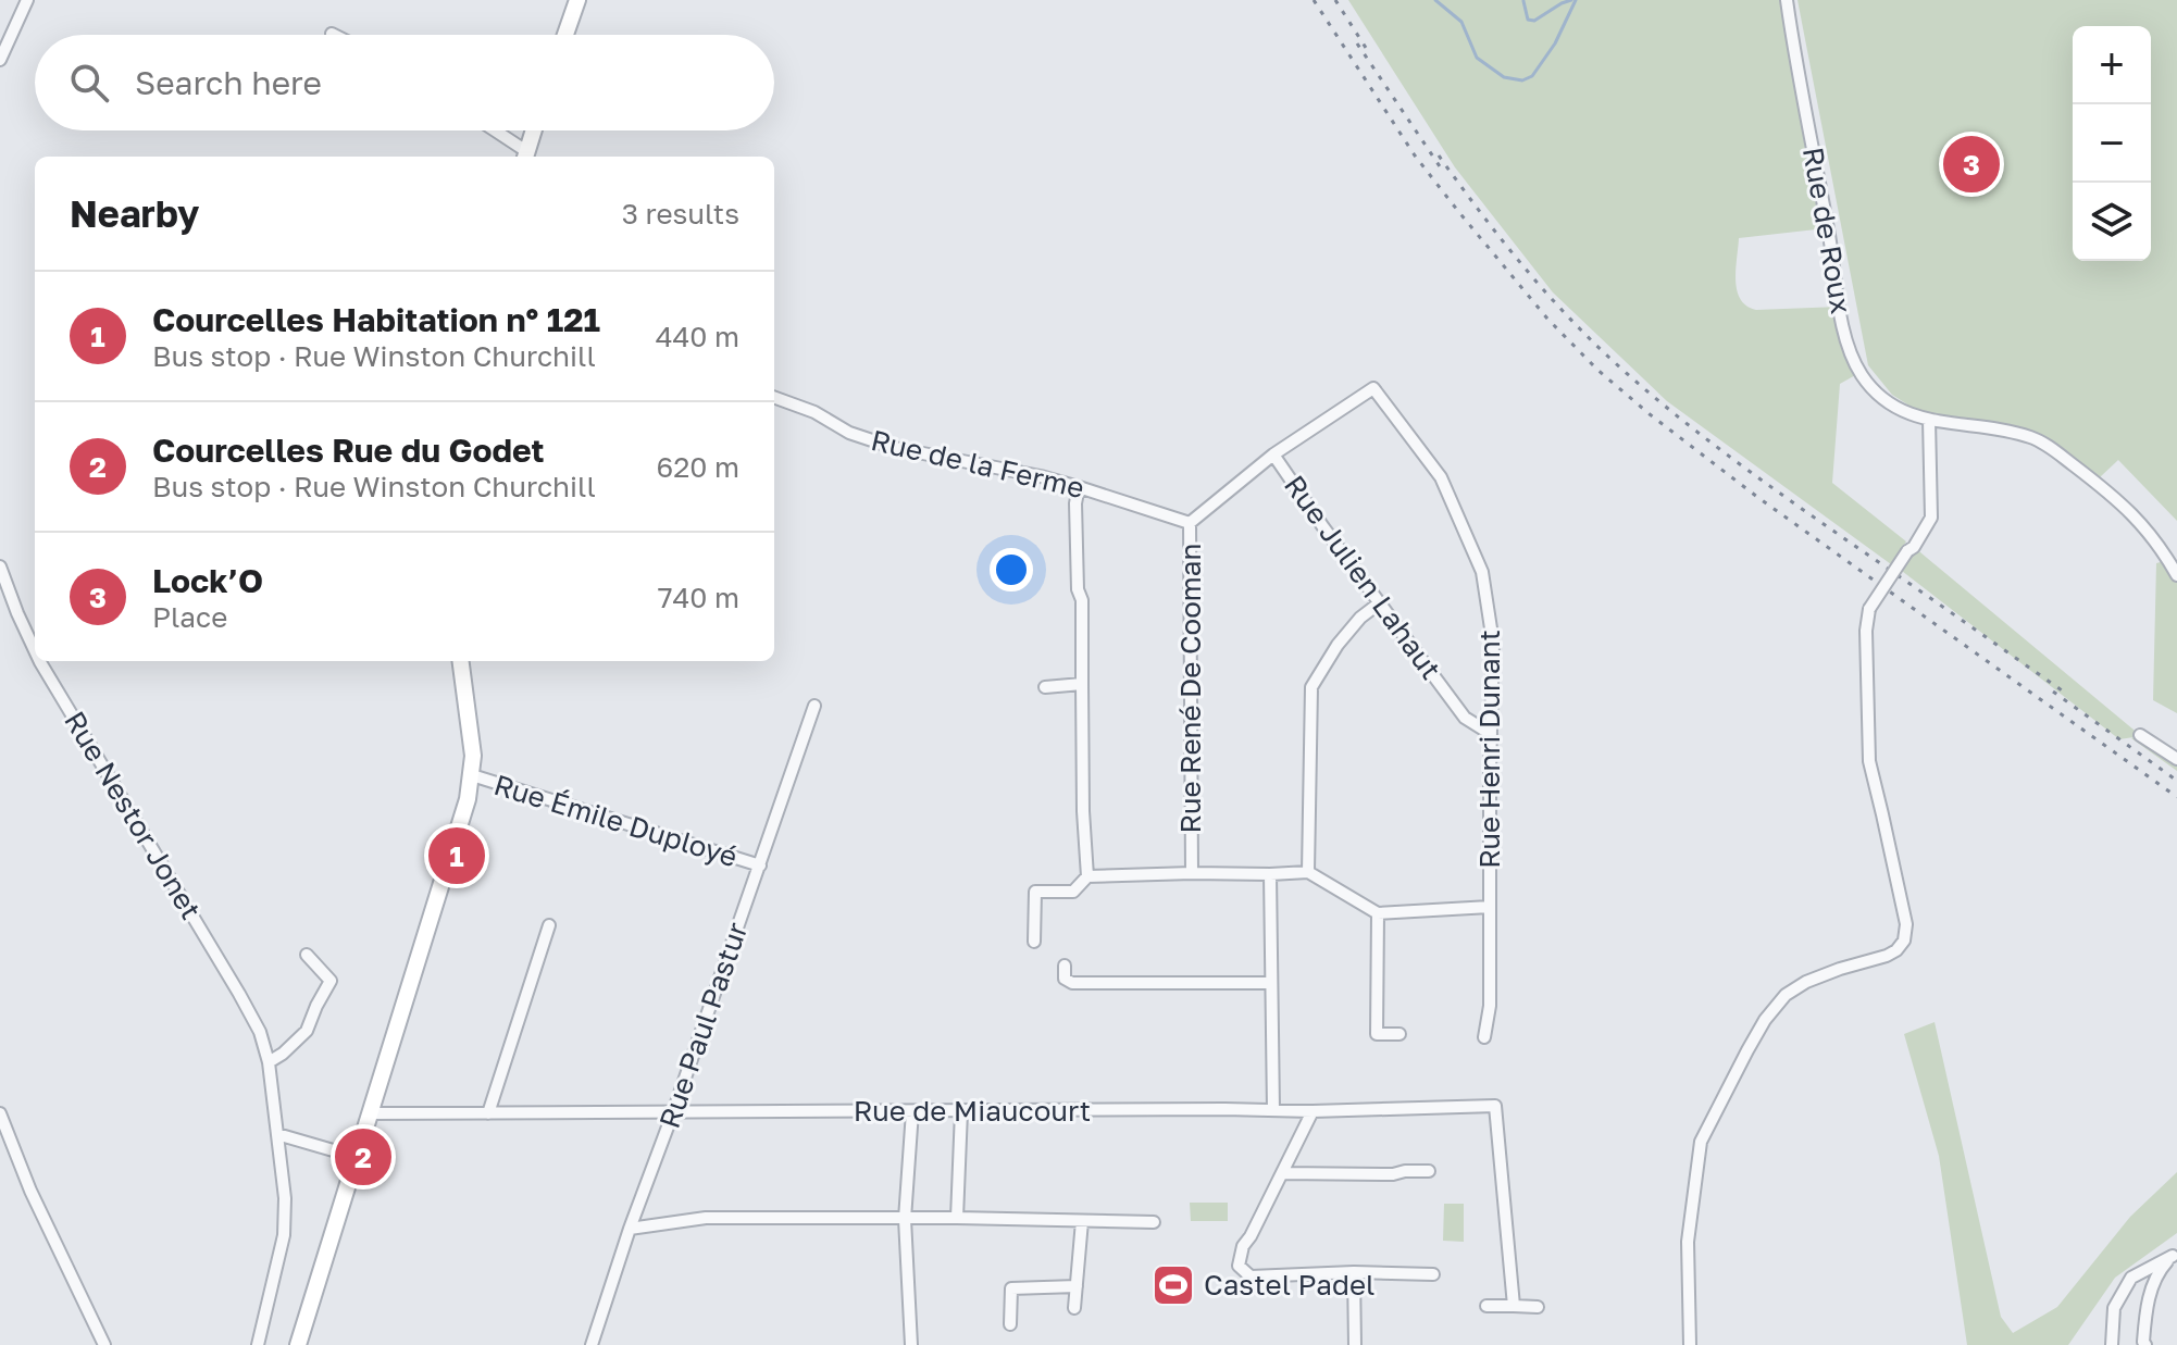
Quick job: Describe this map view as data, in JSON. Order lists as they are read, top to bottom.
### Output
{
  "streets": {
    "street": [
      "Rue de Roux",
      "Rue de la Ferme",
      "Rue Julien Lahaut",
      "Rue René De Cooman",
      "Rue Henri Dunant",
      "Rue Nestor Jonet",
      "Rue Émile Duployé",
      "Rue Paul Pastur",
      "Rue de Miaucourt"
    ]
  },
  "crossings": [
    ["Rue de la Ferme", "Rue René De Cooman"],
    ["Rue Julien Lahaut", "Rue René De Cooman"],
    ["Rue Julien Lahaut", "Rue Henri Dunant"],
    ["Rue René De Cooman", "Rue Henri Dunant"],
    ["Rue Émile Duployé", "Rue Paul Pastur"],
    ["Rue Paul Pastur", "Rue de Miaucourt"]
  ],
  "places": {
    "sports": ["Castel Padel"]
  },
  "page": {
    "map_buttons": ["+", "−"],
    "search": "Search here",
    "pins": ["3", "1", "2"],
    "heading": ["Nearby", "3 results"],
    "list": [
      {
        "mark": "1",
        "name": "Courcelles Habitation n° 121",
        "note": "Bus stop · Rue Winston Churchill",
        "value": "440 m"
      },
      {
        "mark": "2",
        "name": "Courcelles Rue du Godet",
        "note": "Bus stop · Rue Winston Churchill",
        "value": "620 m"
      },
      {
        "mark": "3",
        "name": "Lock’O",
        "note": "Place",
        "value": "740 m"
      }
    ]
  }
}
